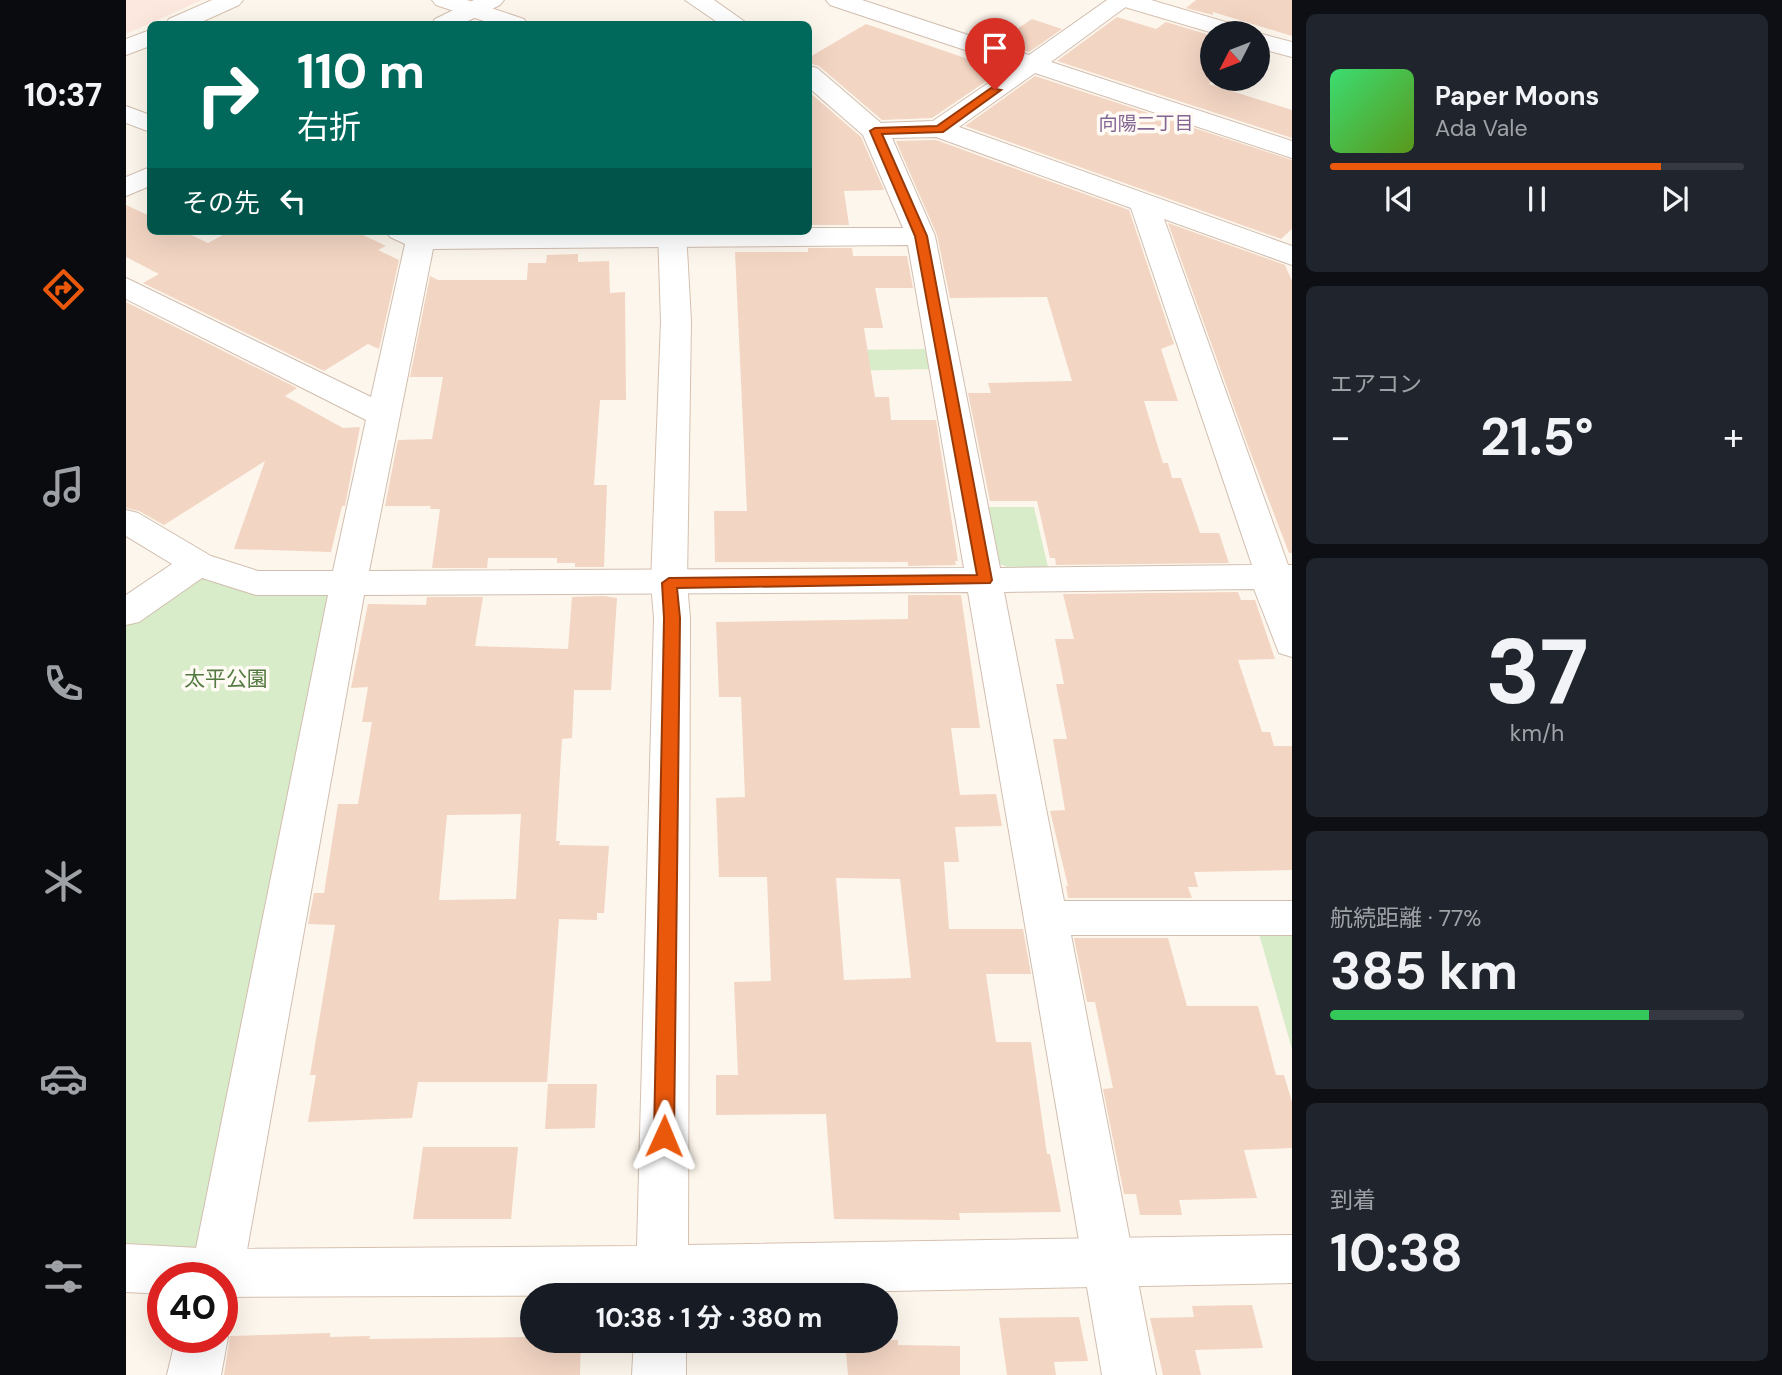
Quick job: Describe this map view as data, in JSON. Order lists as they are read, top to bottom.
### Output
{
  "districts": ["向陽二丁目"],
  "parks": ["太平公園"],
  "north": "bottom left",
  "page": {
    "tabs": "10:37",
    "turn": ["110 m", "右折"],
    "song": ["Paper Moons", "Ada Vale"],
    "then": "その先",
    "tile": [
      "エアコン",
      ["37", "km/h"],
      ["航続距離 · 77%", "385 km"],
      ["到着", "10:38"]
    ],
    "heat": ["−", "21.5°", "+"],
    "limit": "40",
    "trip": "10:38 · 1 分 · 380 m"
  }
}
